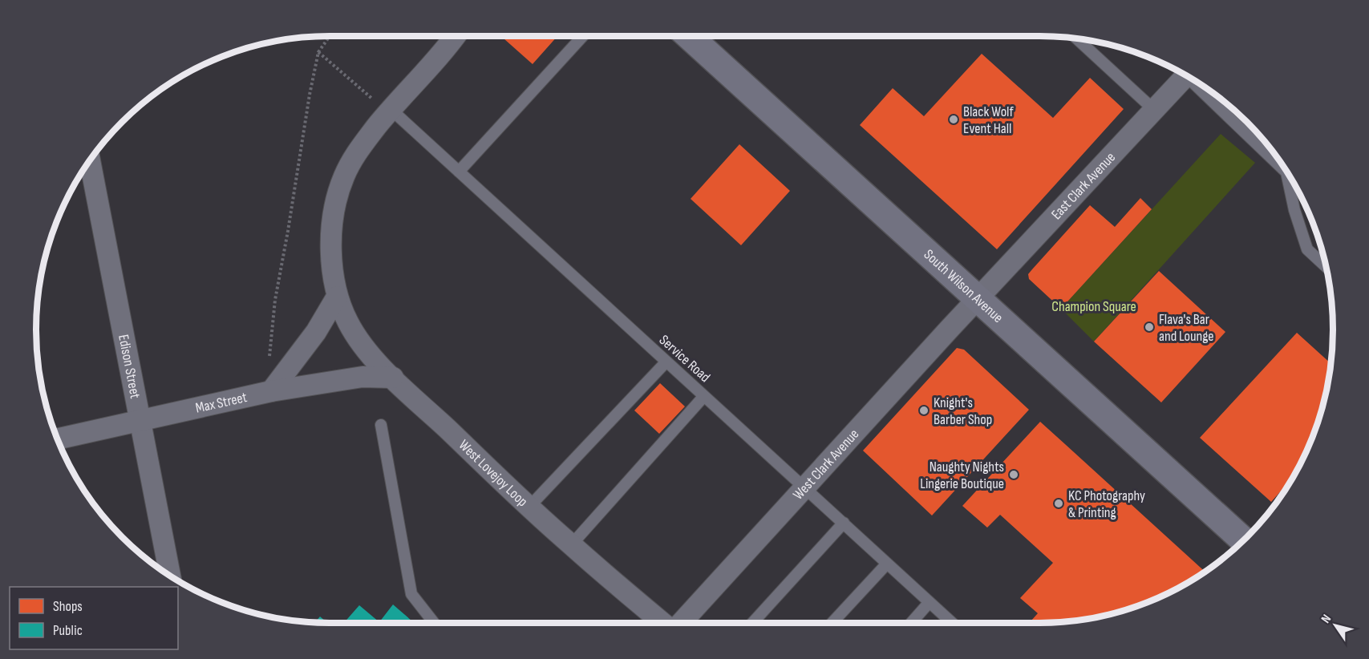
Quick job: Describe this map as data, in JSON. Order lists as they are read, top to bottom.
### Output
{
  "streets": {
    "main road": ["South Wilson Avenue"],
    "street": [
      "East Clark Avenue",
      "Edison Street",
      "Max Street",
      "West Clark Avenue",
      "West Lovejoy Loop"
    ],
    "lane": ["Service Road"]
  },
  "crossings": [
    ["East Clark Avenue", "South Wilson Avenue"],
    ["East Clark Avenue", "West Clark Avenue"],
    ["South Wilson Avenue", "West Clark Avenue"],
    ["Service Road", "West Clark Avenue"],
    ["Service Road", "West Lovejoy Loop"],
    ["Edison Street", "Max Street"],
    ["Max Street", "West Lovejoy Loop"]
  ],
  "parks": ["Champion Square"],
  "places": [
    "Black Wolf Event Hall",
    "Flava's Bar and Lounge",
    "Knight's Barber Shop",
    "Naughty Nights Lingerie Boutique",
    "KC Photography & Printing"
  ],
  "legend": ["Shops", "Public"],
  "north": "top left"
}
